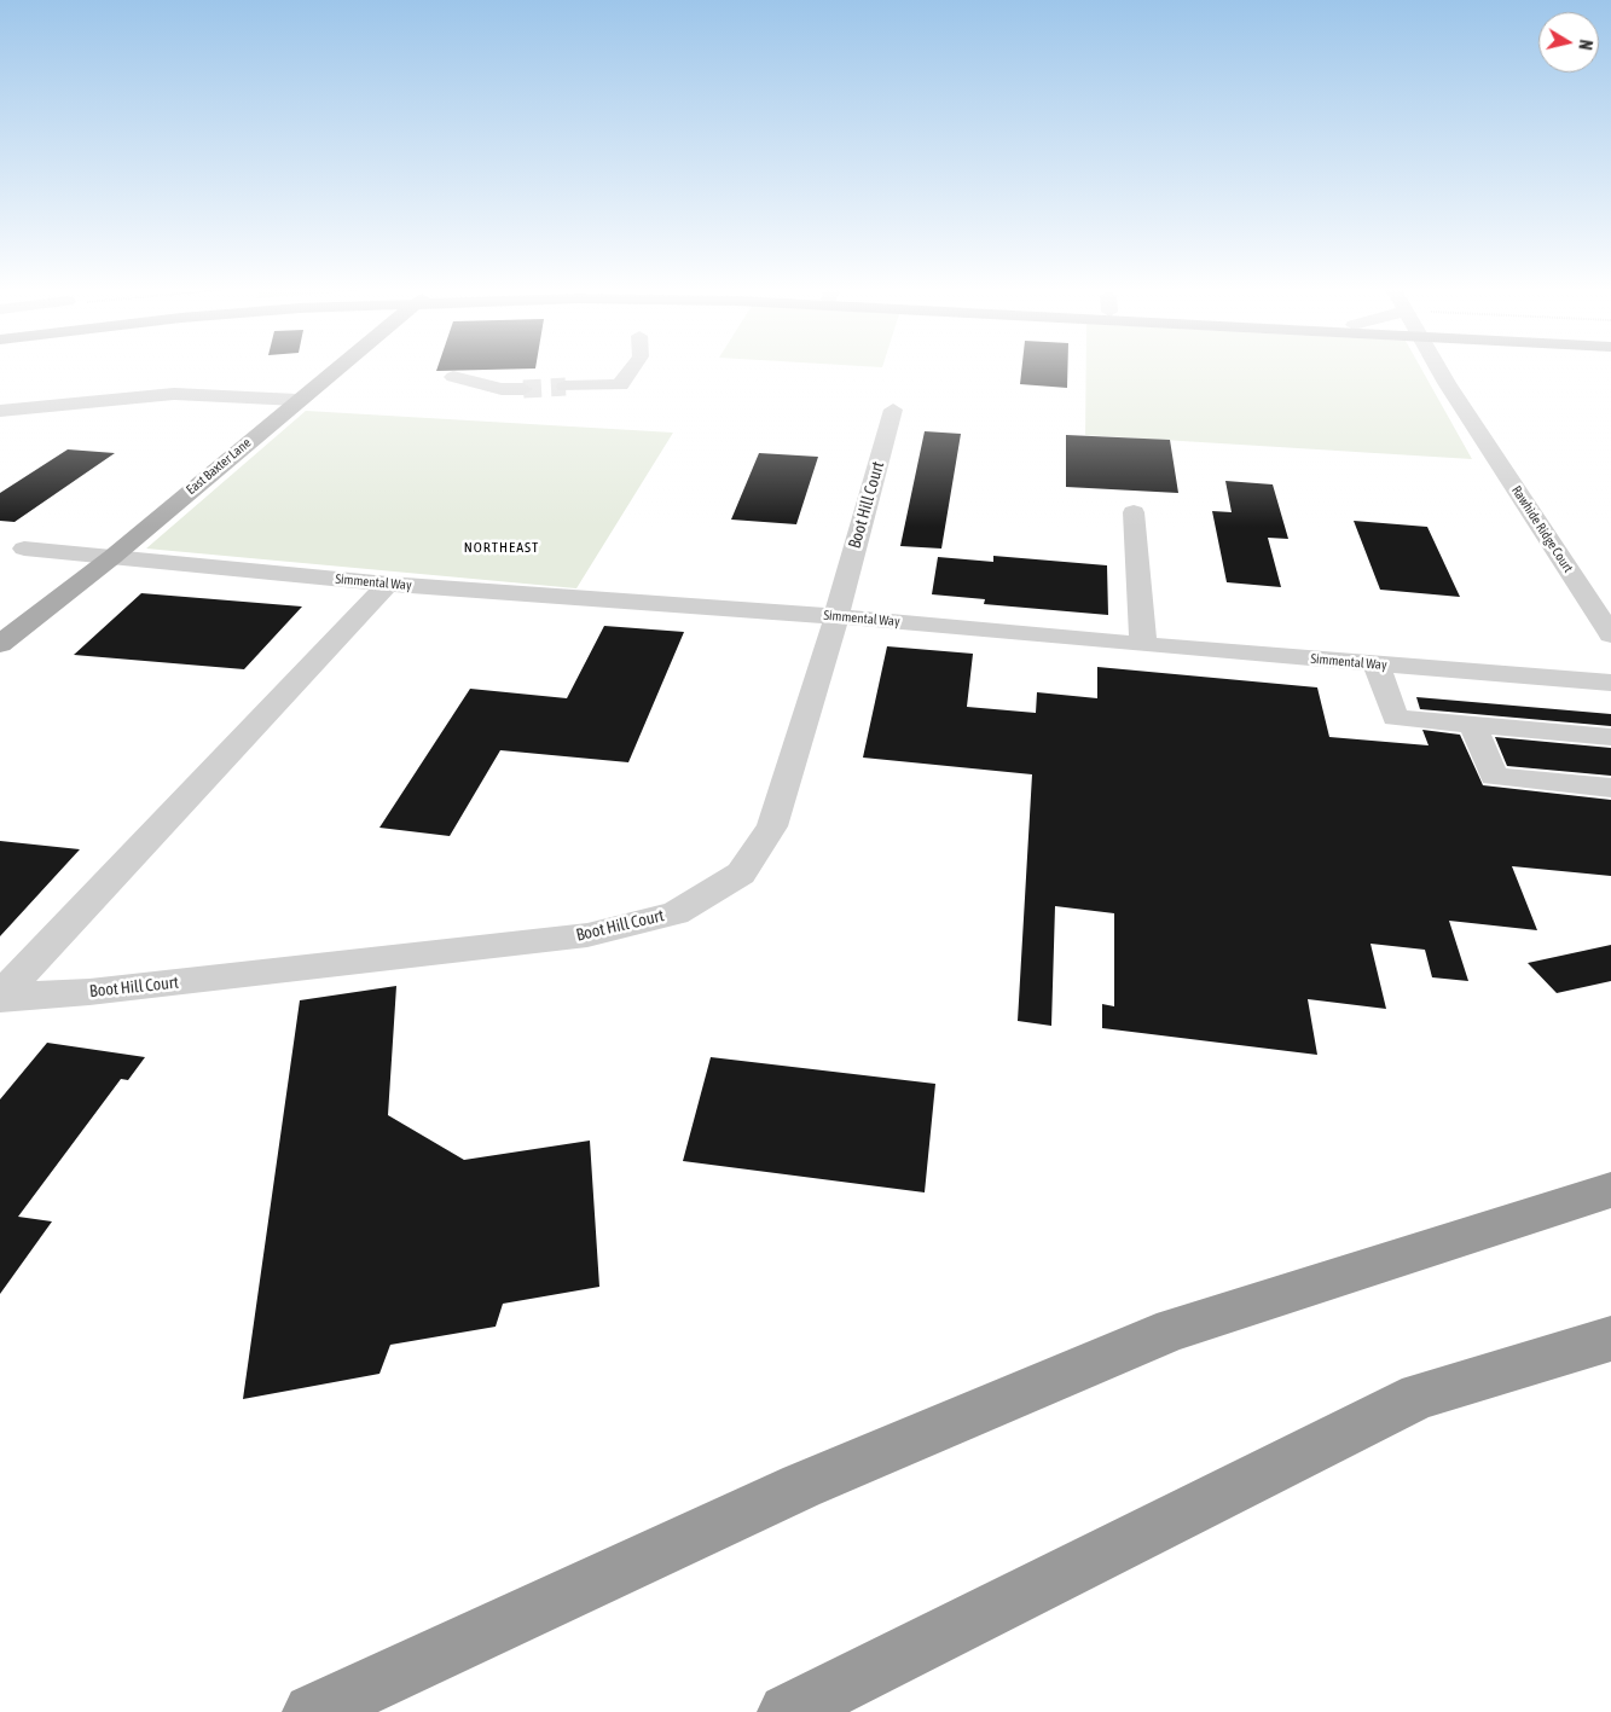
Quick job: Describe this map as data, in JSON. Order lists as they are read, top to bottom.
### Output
{
  "streets": {
    "main road": ["East Baxter Lane"],
    "street": ["Boot Hill Court", "Rawhide Ridge Court", "Simmental Way"]
  },
  "crossings": [
    ["East Baxter Lane", "Simmental Way"],
    ["Boot Hill Court", "Simmental Way"]
  ],
  "districts": ["NORTHEAST"],
  "north": "right"
}
